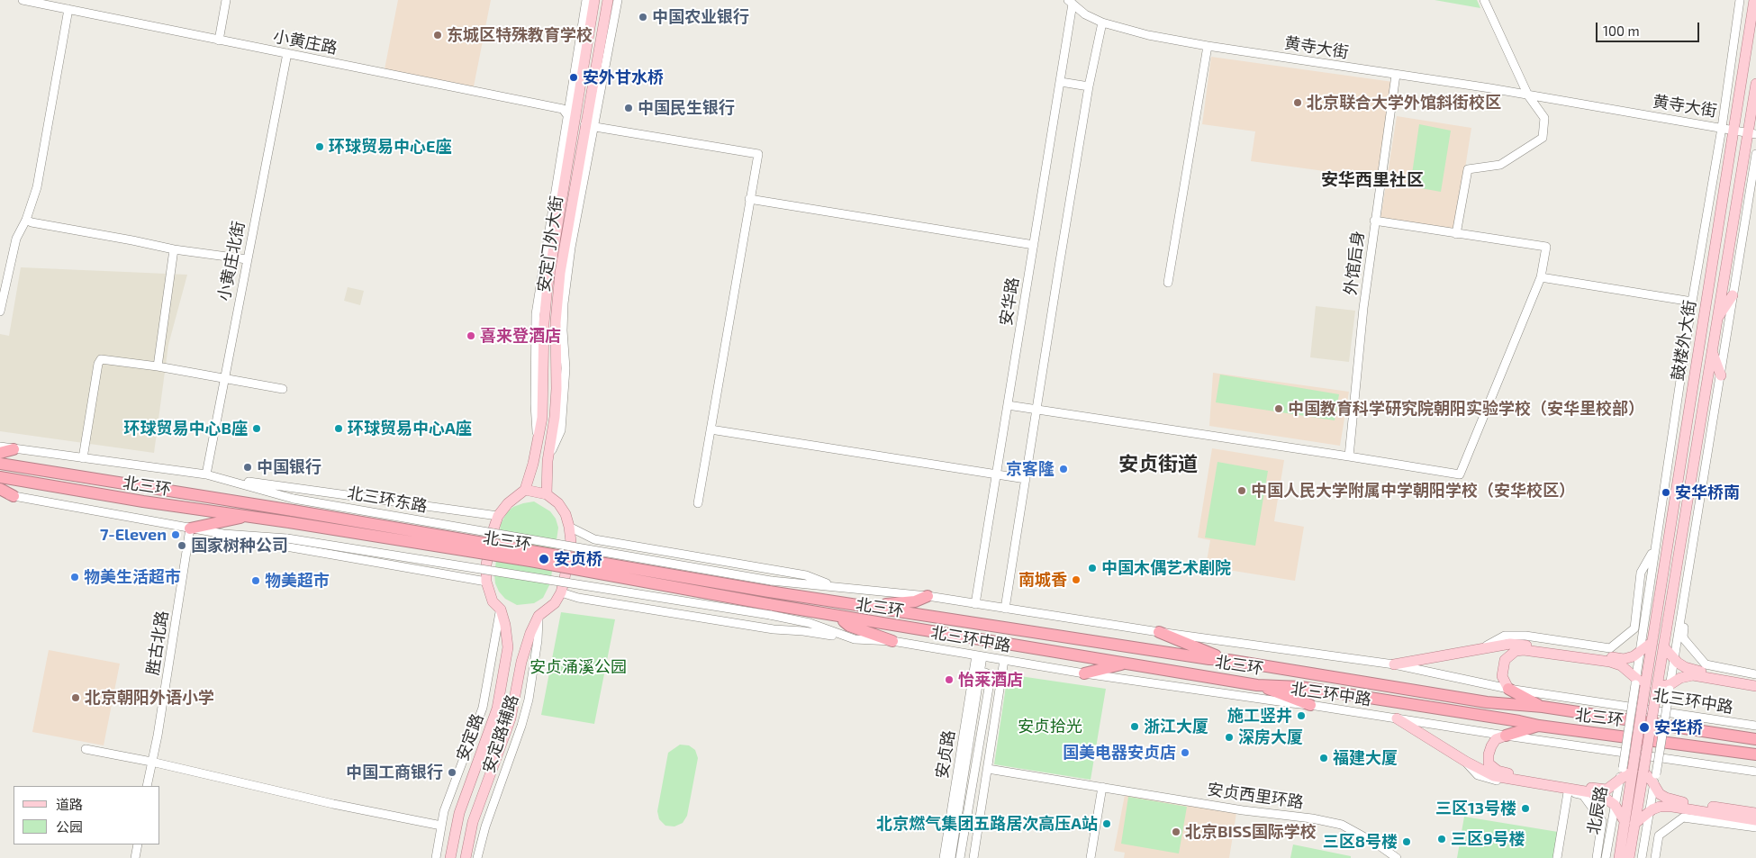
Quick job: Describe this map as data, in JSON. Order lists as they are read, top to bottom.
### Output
{
  "streets": {
    "highway": ["北三环"],
    "main road": [
      "安定门外大街",
      "鼓楼外大街",
      "安定路",
      "北辰路"
    ],
    "street": [
      "小黄庄路",
      "黄寺大街",
      "小黄庄北街",
      "外馆后身",
      "安华路",
      "北三环中路",
      "胜古北路",
      "安定路辅路",
      "安贞路",
      "安贞西里环路"
    ]
  },
  "crossings": [
    ["小黄庄路", "安定门外大街"],
    ["小黄庄路", "小黄庄北街"],
    ["黄寺大街", "外馆后身"],
    ["黄寺大街", "安华路"],
    ["黄寺大街", "鼓楼外大街"],
    ["安华路", "北三环中路"],
    ["北三环", "北三环中路"],
    ["北三环中路", "安贞路"],
    ["安定路辅路", "安定路"]
  ],
  "districts": ["安华西里社区", "安贞街道"],
  "parks": ["安贞涌溪公园", "安贞拾光"],
  "places": [
    "中国农业银行",
    "东城区特殊教育学校",
    "安外甘水桥",
    "北京联合大学外馆斜街校区",
    "中国民生银行",
    "环球贸易中心E座",
    "喜来登酒店",
    "中国教育科学研究院朝阳实验学校（安华里校部）",
    "环球贸易中心B座",
    "环球贸易中心A座",
    "中国银行",
    "京客隆",
    "中国人民大学附属中学朝阳学校（安华校区）",
    "安华桥南",
    "7-Eleven",
    "国家树种公司",
    "安贞桥",
    "中国木偶艺术剧院",
    "物美生活超市",
    "南城香",
    "物美超市",
    "怡莱酒店",
    "北京朝阳外语小学",
    "施工竖井",
    "浙江大厦",
    "安华桥",
    "深房大厦",
    "国美电器安贞店",
    "福建大厦",
    "中国工商银行",
    "三区13号楼",
    "北京燃气集团五路居次高压A站",
    "北京BISS国际学校",
    "三区9号楼",
    "三区8号楼"
  ],
  "legend": ["道路", "公园"],
  "scale_bar": "100 m"
}
